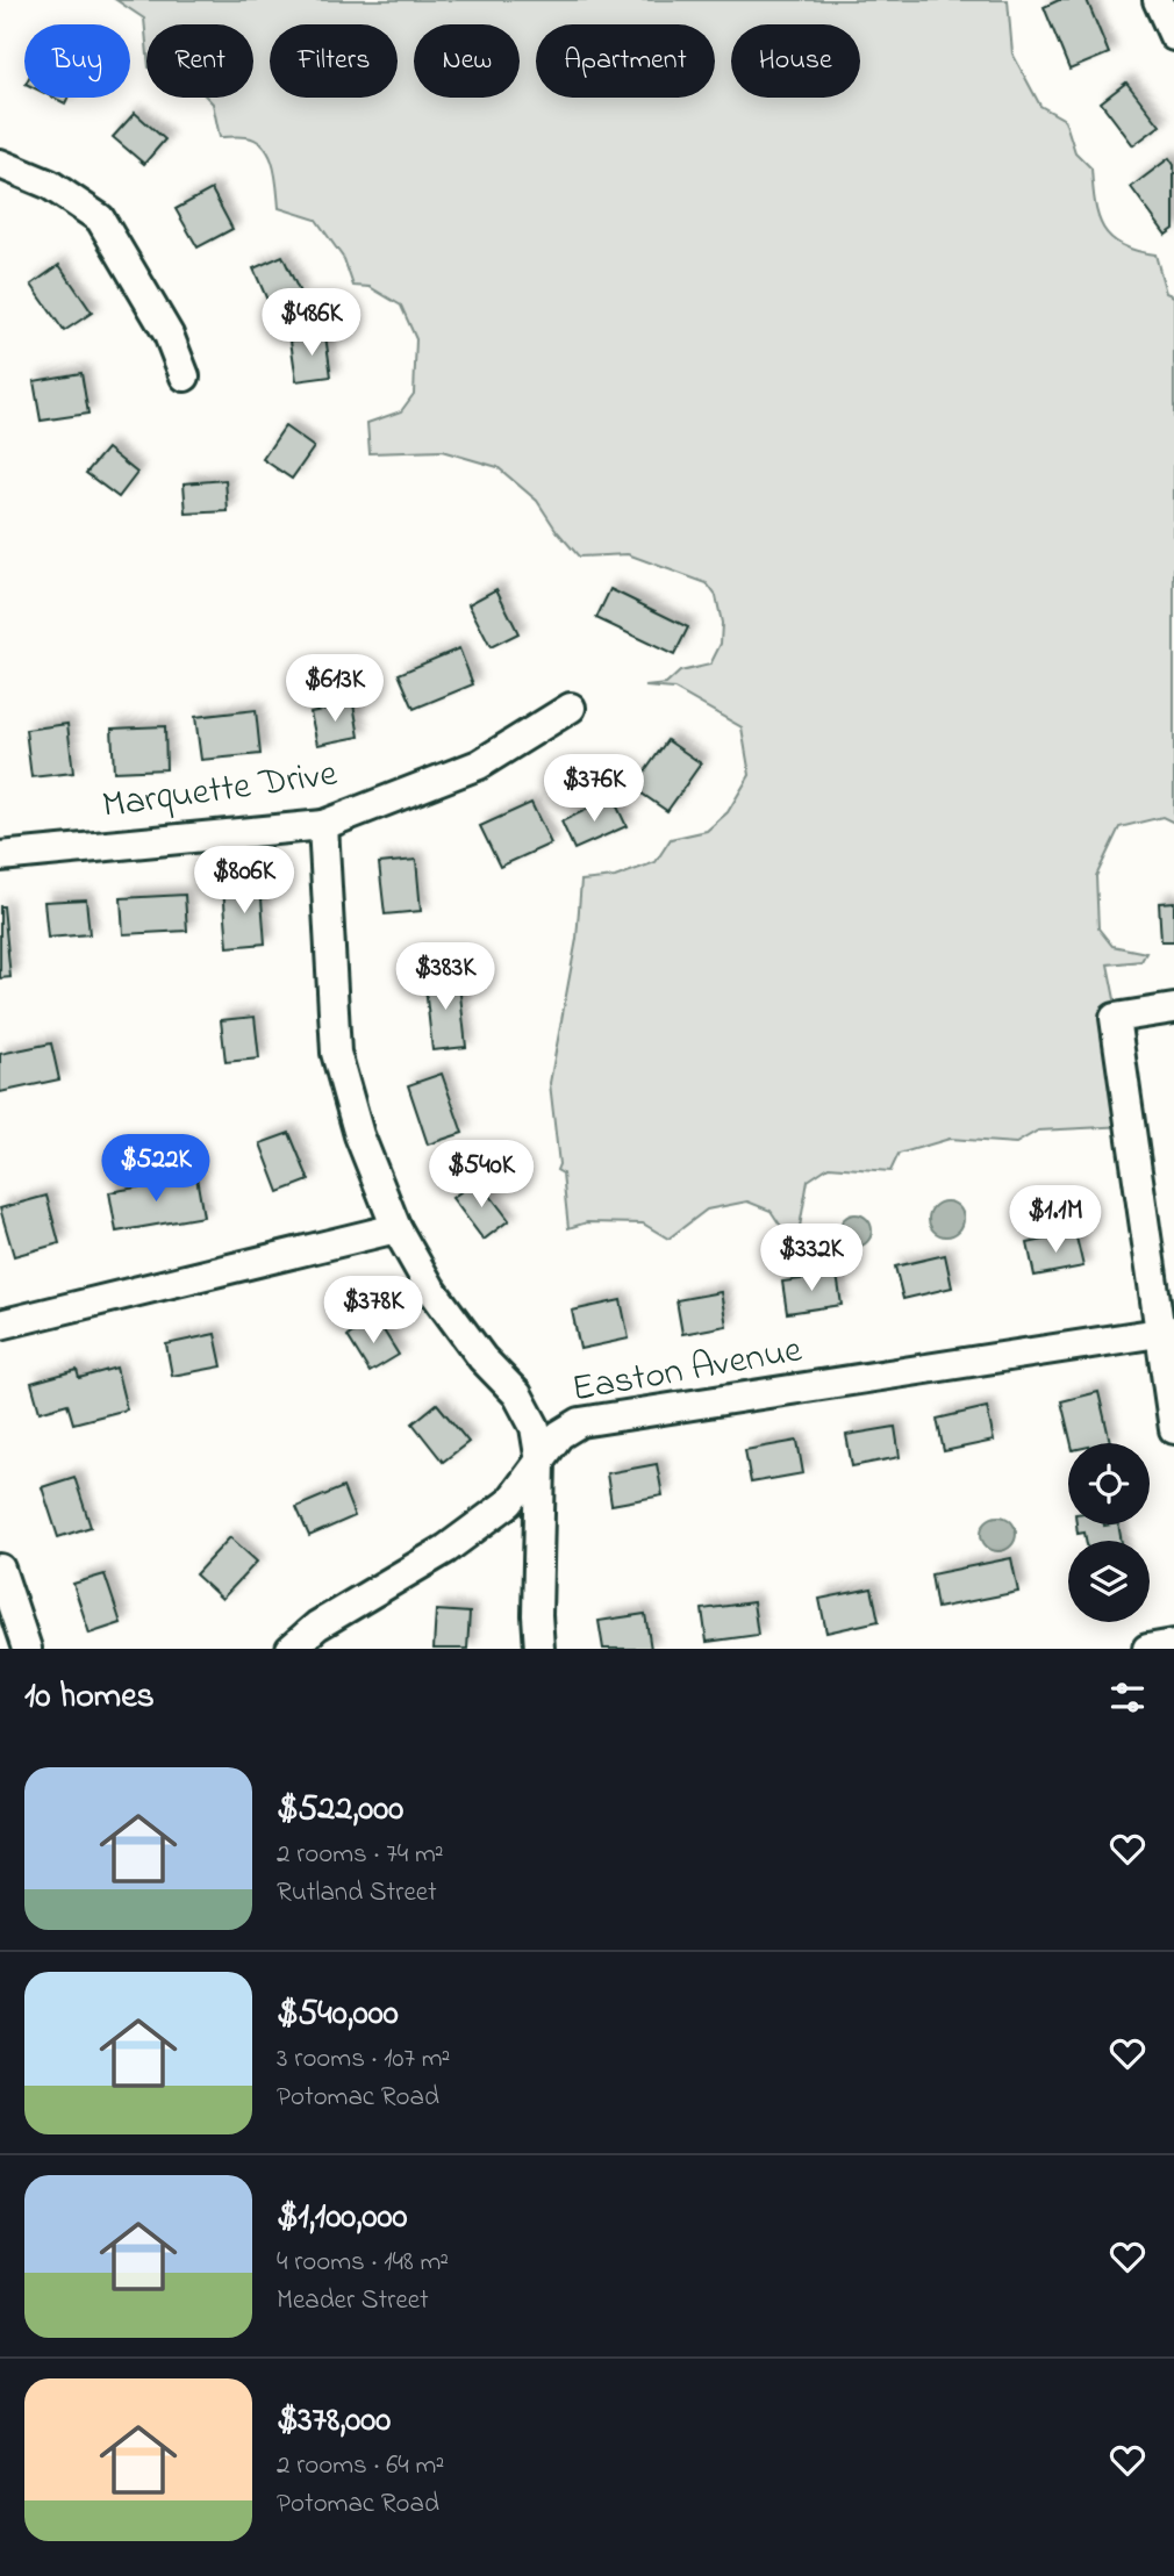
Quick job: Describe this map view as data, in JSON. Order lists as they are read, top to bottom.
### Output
{
  "streets": {
    "street": ["Marquette Drive", "Easton Avenue"]
  },
  "page": {
    "chip": [
      "Buy",
      "Rent",
      "Filters",
      "New",
      "Apartment",
      "House"
    ],
    "price": [
      "$486K",
      "$613K",
      "$376K",
      "$806K",
      "$383K",
      "$522K",
      "$540K",
      "$1.1M",
      "$332K",
      "$378K"
    ],
    "heading": "10 homes",
    "list": [
      {
        "name": "$522,000",
        "note": "2 rooms · 74 m² · Rutland Street"
      },
      {
        "name": "$540,000",
        "note": "3 rooms · 107 m² · Potomac Road"
      },
      {
        "name": "$1,100,000",
        "note": "4 rooms · 148 m² · Meader Street"
      },
      {
        "name": "$378,000",
        "note": "2 rooms · 64 m² · Potomac Road"
      }
    ]
  }
}
